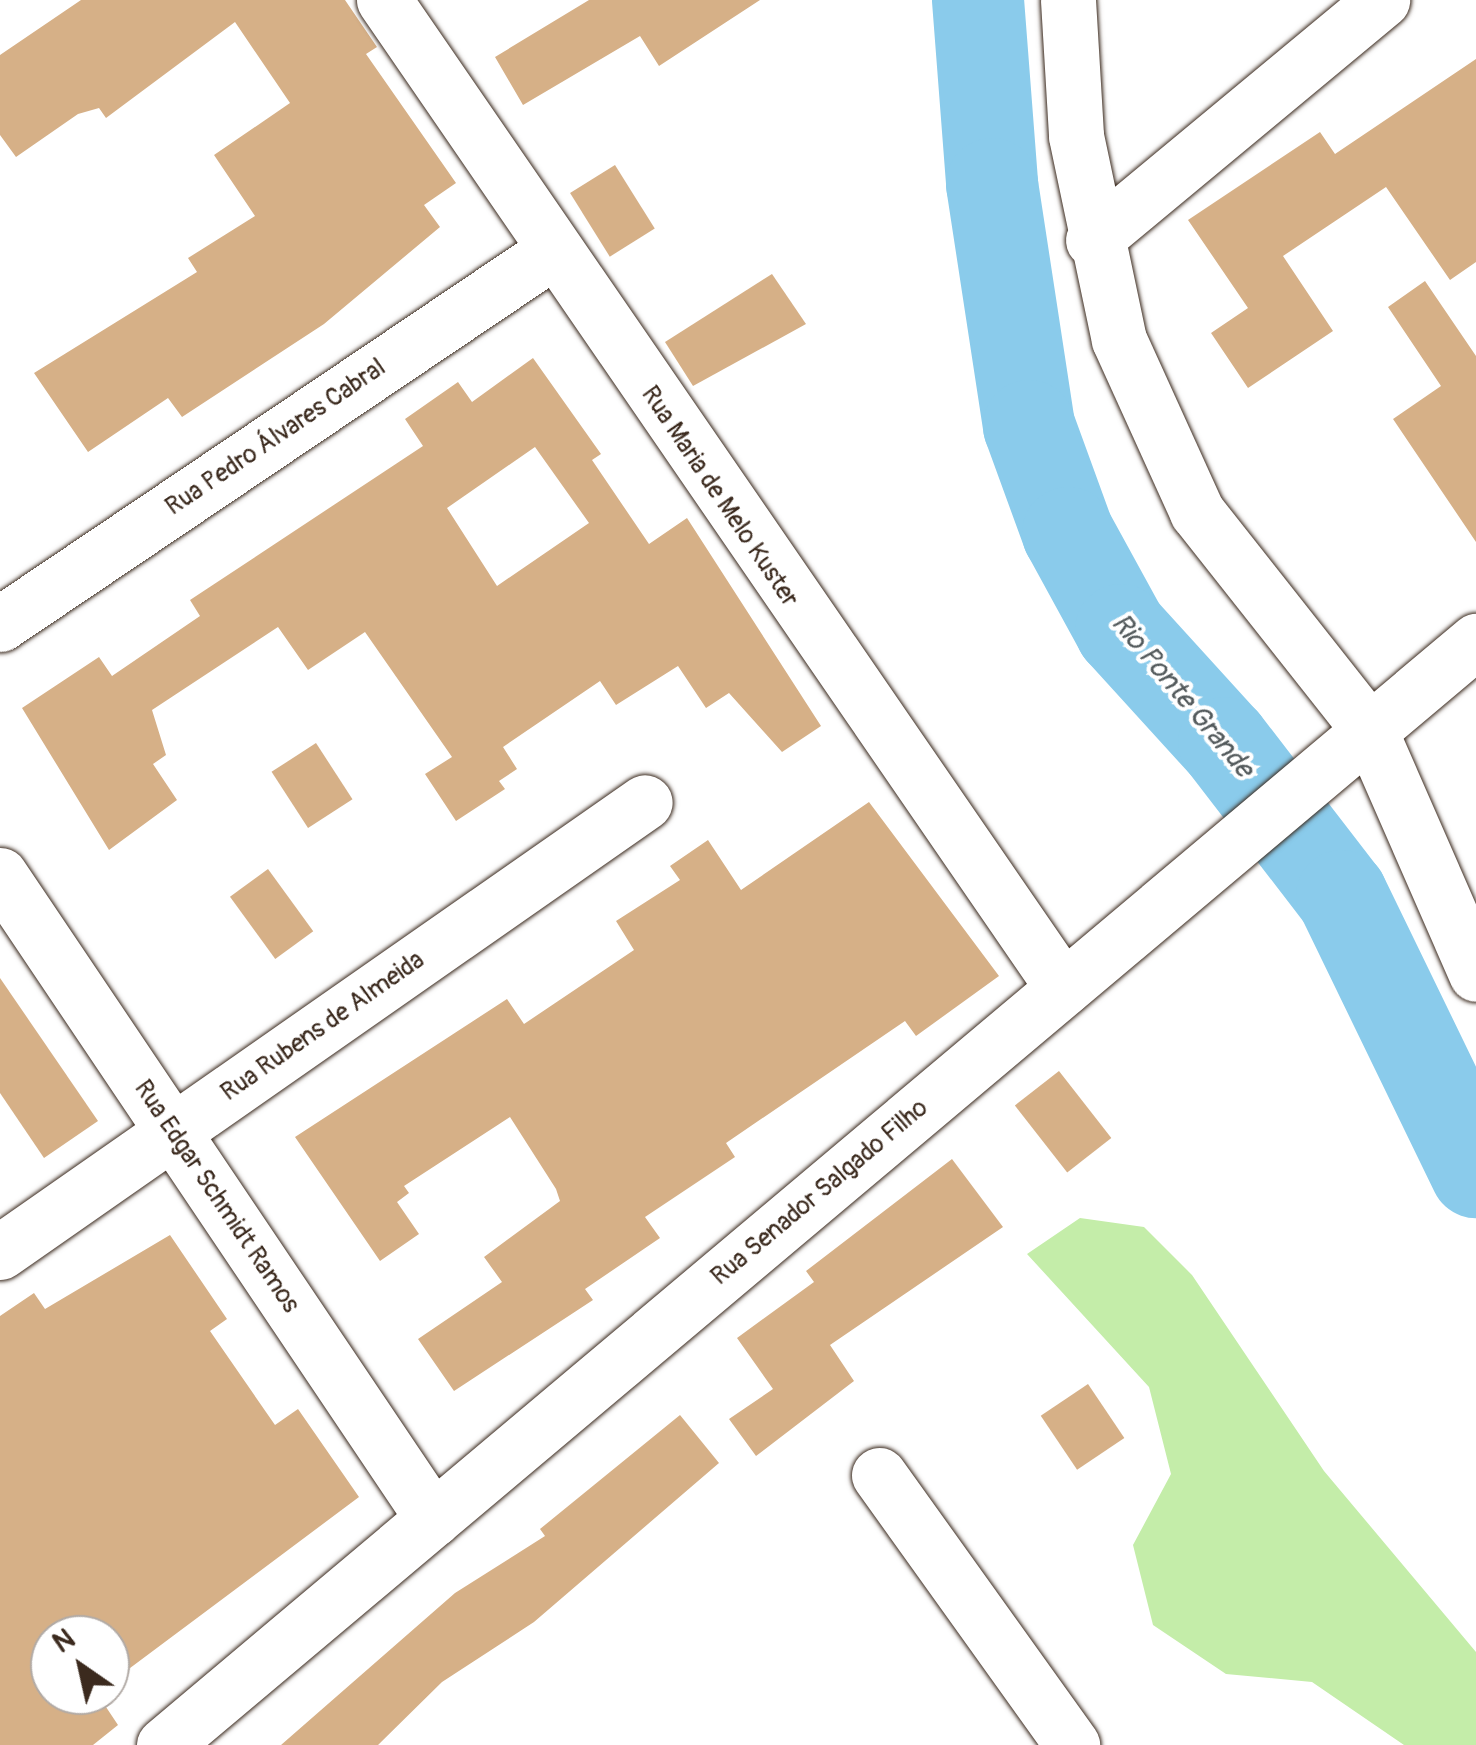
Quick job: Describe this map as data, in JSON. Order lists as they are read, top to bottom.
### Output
{
  "streets": {
    "street": [
      "Rua Pedro Álvares Cabral",
      "Rua Maria de Melo Kuster",
      "Rua Rubens de Almeida",
      "Rua Senador Salgado Filho",
      "Rua Edgar Schmidt Ramos"
    ]
  },
  "crossings": [
    ["Rua Pedro Álvares Cabral", "Rua Maria de Melo Kuster"],
    ["Rua Maria de Melo Kuster", "Rua Senador Salgado Filho"],
    ["Rua Rubens de Almeida", "Rua Edgar Schmidt Ramos"],
    ["Rua Senador Salgado Filho", "Rua Edgar Schmidt Ramos"]
  ],
  "water": ["Rio Ponte Grande"],
  "north": "top left"
}
